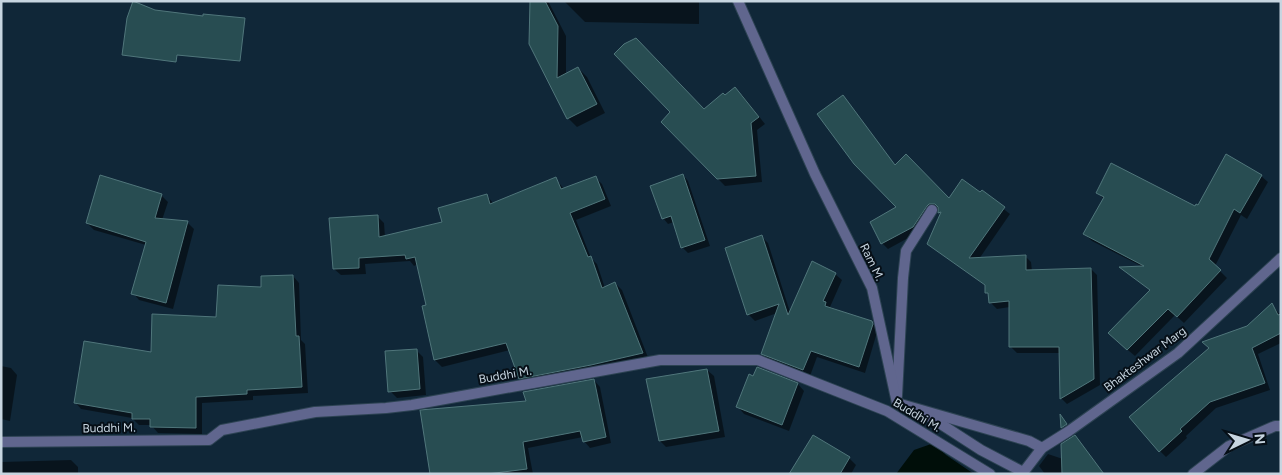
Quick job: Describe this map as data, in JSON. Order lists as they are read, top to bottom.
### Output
{
  "streets": {
    "street": ["Ram M.", "Bhakteshwar Marg", "Buddhi M."]
  },
  "north": "right"
}
